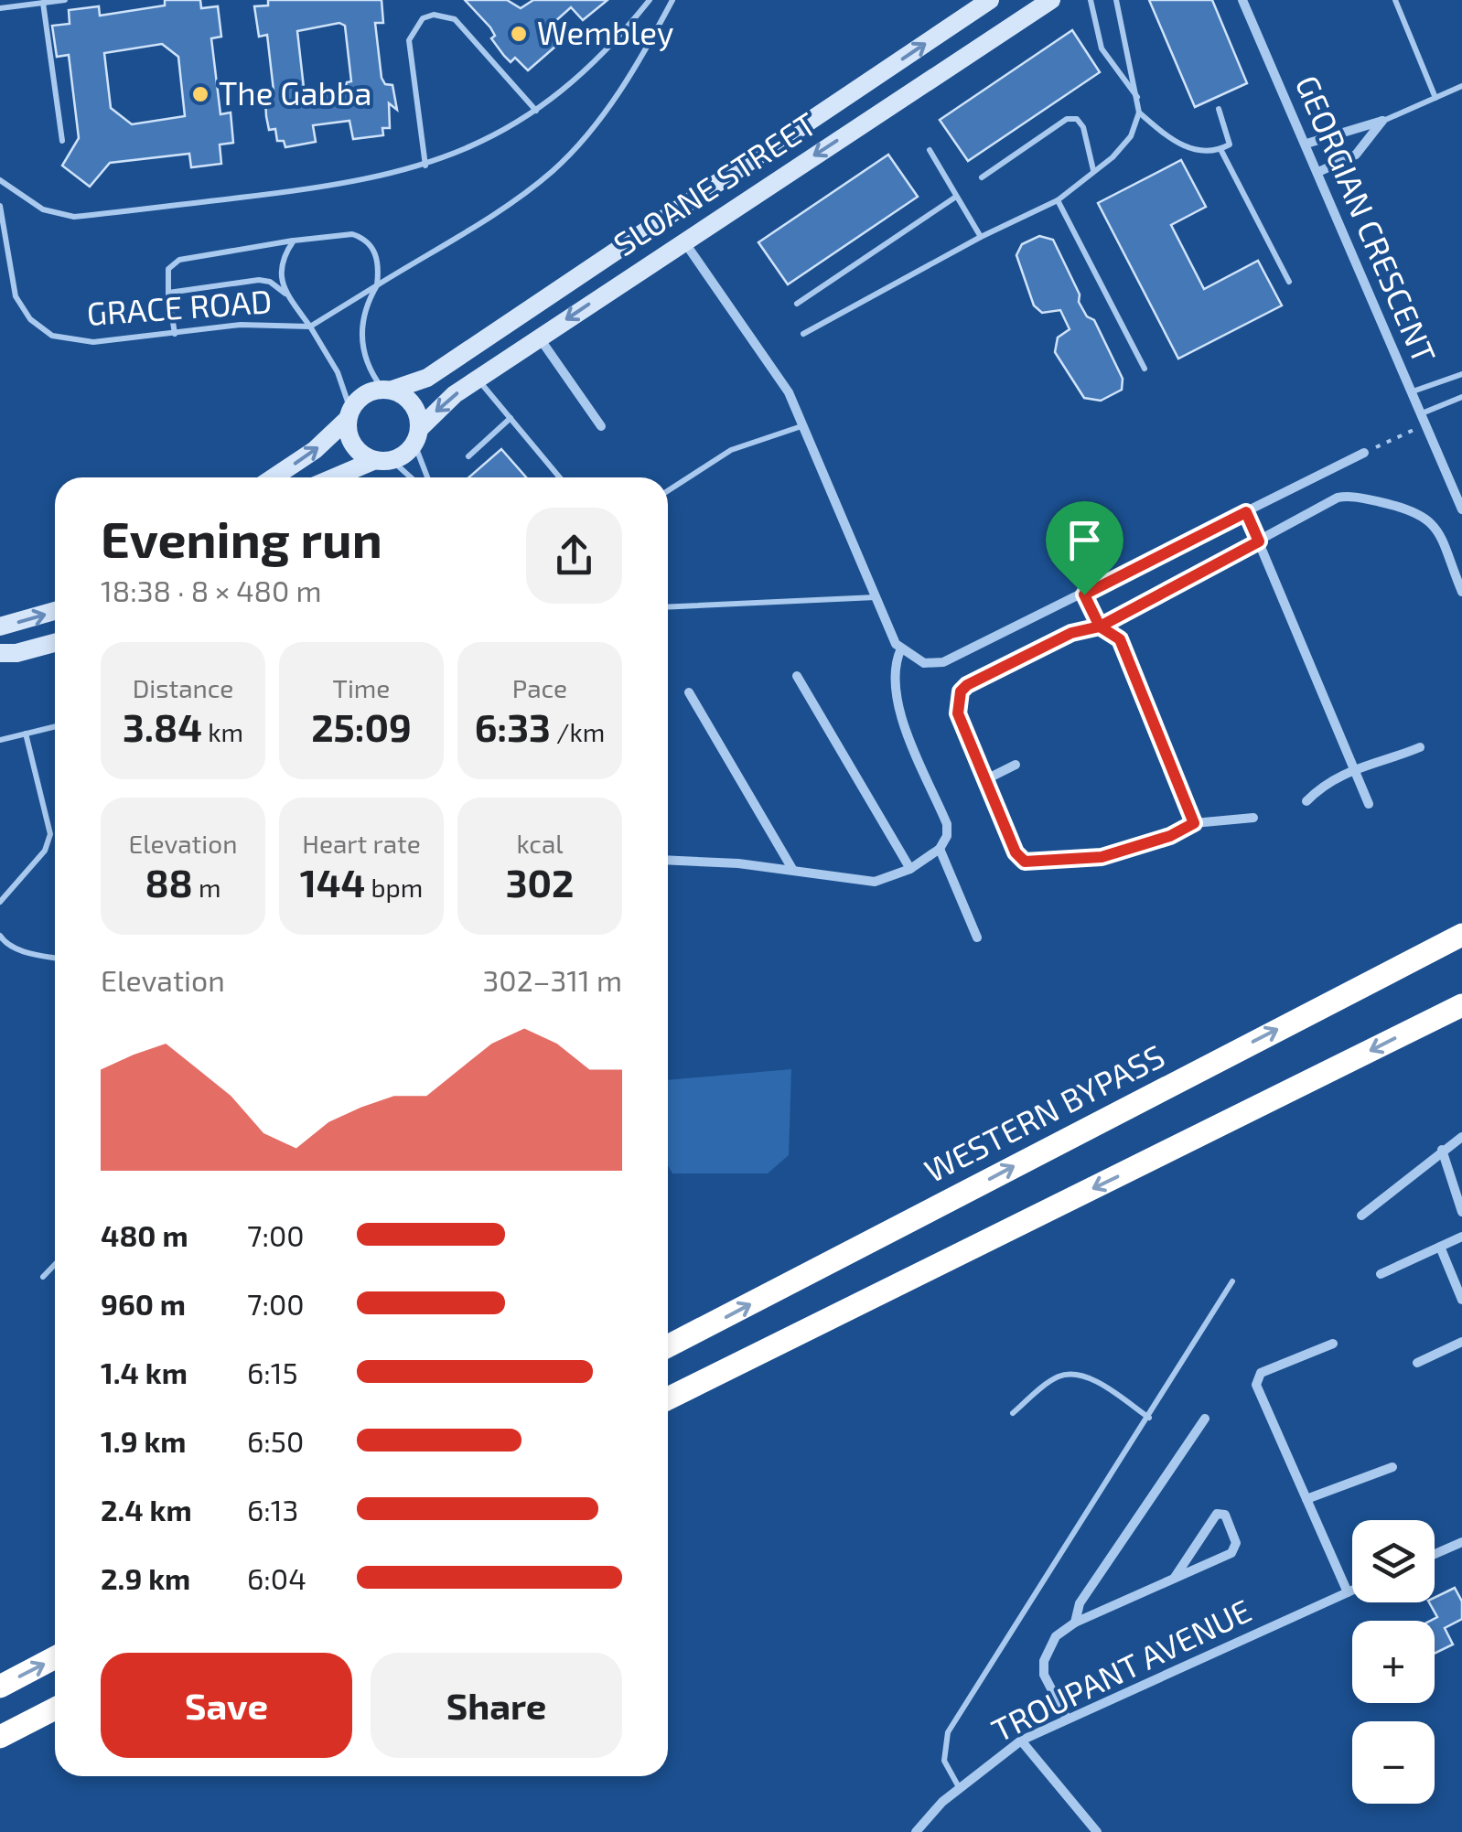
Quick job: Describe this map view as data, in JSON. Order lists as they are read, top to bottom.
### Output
{
  "streets": {
    "highway": ["WESTERN BYPASS"],
    "street": ["SLOANE STREET", "GEORGIAN CRESCENT", "TROUPANT AVENUE"],
    "lane": ["GRACE ROAD"]
  },
  "crossings": [
    ["SLOANE STREET", "GRACE ROAD"]
  ],
  "places": ["Wembley", "The Gabba"],
  "page": {
    "heading": ["Evening run", "18:38 · 8 × 480 m"],
    "stats": [
      ["Distance", "3.84 km"],
      ["Time", "25:09"],
      ["Pace", "6:33 /km"],
      ["Elevation", "88 m"],
      ["Heart rate", "144 bpm"],
      ["kcal", "302"]
    ],
    "chart": ["Elevation", "302–311 m"],
    "list": [
      {
        "name": "480 m",
        "note": "7:00"
      },
      {
        "name": "960 m",
        "note": "7:00"
      },
      {
        "name": "1.4 km",
        "note": "6:15"
      },
      {
        "name": "1.9 km",
        "note": "6:50"
      },
      {
        "name": "2.4 km",
        "note": "6:13"
      },
      {
        "name": "2.9 km",
        "note": "6:04"
      }
    ],
    "map_buttons": ["+", "−"],
    "buttons": ["Save", "Share"]
  }
}
